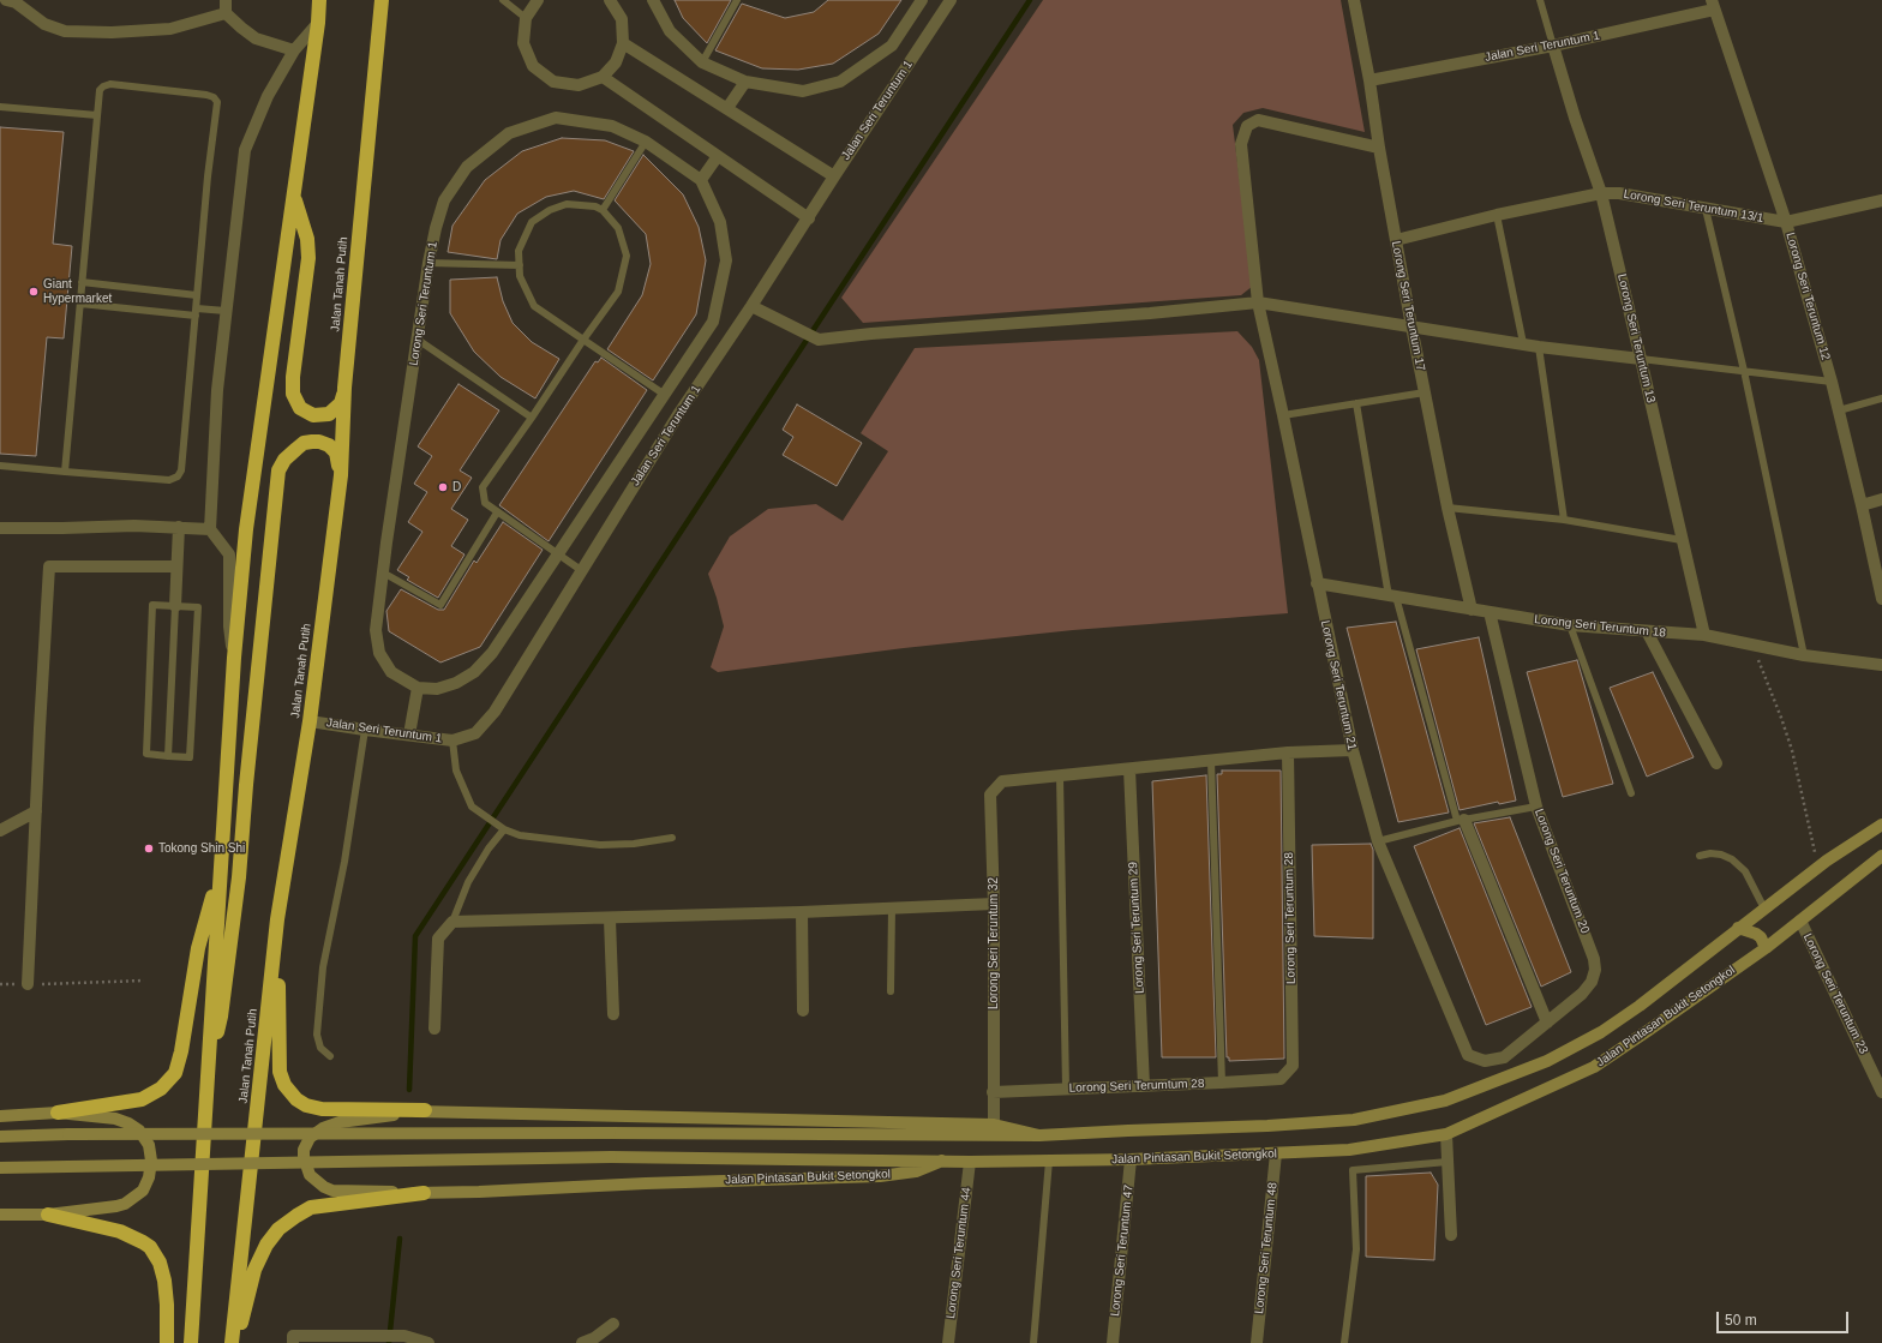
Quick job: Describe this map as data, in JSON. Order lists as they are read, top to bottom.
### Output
{
  "streets": {
    "highway": ["Jalan Tanah Putih"],
    "main road": ["Jalan Pintasan Bukit Setongkol"],
    "street": [
      "Jalan Seri Teruntum 1",
      "Lorong Seri Teruntum 13/1",
      "Lorong Seri Teruntum 12",
      "Lorong Seri Teruntum 1",
      "Lorong Seri Teruntum 17",
      "Lorong Seri Teruntum 13",
      "Lorong Seri Teruntum 18",
      "Lorong Seri Teruntum 21",
      "Lorong Seri Teruntum 20",
      "Lorong Seri Teruntum 28",
      "Lorong Seri Teruntum 29",
      "Lorong Seri Teruntum 32",
      "Lorong Seri Teruntum 23",
      "Lorong Seri Terumtum 28",
      "Lorong Seri Teruntum 48",
      "Lorong Seri Teruntum 47",
      "Lorong Seri Teruntum 44"
    ]
  },
  "crossings": [
    ["Jalan Seri Teruntum 1", "Jalan Tanah Putih"],
    ["Jalan Seri Teruntum 1", "Lorong Seri Teruntum 12"],
    ["Jalan Seri Teruntum 1", "Lorong Seri Teruntum 17"],
    ["Jalan Seri Teruntum 1", "Lorong Seri Teruntum 13"],
    ["Lorong Seri Teruntum 13/1", "Lorong Seri Teruntum 12"],
    ["Lorong Seri Teruntum 13/1", "Lorong Seri Teruntum 17"],
    ["Lorong Seri Teruntum 13/1", "Lorong Seri Teruntum 13"],
    ["Lorong Seri Teruntum 17", "Lorong Seri Teruntum 18"],
    ["Lorong Seri Teruntum 17", "Lorong Seri Teruntum 21"],
    ["Lorong Seri Teruntum 13", "Lorong Seri Teruntum 18"],
    ["Lorong Seri Teruntum 18", "Lorong Seri Teruntum 21"],
    ["Lorong Seri Teruntum 18", "Lorong Seri Teruntum 20"],
    ["Lorong Seri Teruntum 21", "Lorong Seri Teruntum 20"],
    ["Lorong Seri Teruntum 28", "Lorong Seri Terumtum 28"],
    ["Lorong Seri Teruntum 29", "Lorong Seri Terumtum 28"],
    ["Lorong Seri Teruntum 32", "Lorong Seri Terumtum 28"],
    ["Lorong Seri Teruntum 23", "Jalan Pintasan Bukit Setongkol"],
    ["Jalan Pintasan Bukit Setongkol", "Lorong Seri Teruntum 48"],
    ["Jalan Pintasan Bukit Setongkol", "Lorong Seri Teruntum 47"],
    ["Jalan Pintasan Bukit Setongkol", "Lorong Seri Teruntum 44"]
  ],
  "places": ["Giant Hypermarket", "D", "Tokong Shin Shi"],
  "scale_bar": "50 m"
}
